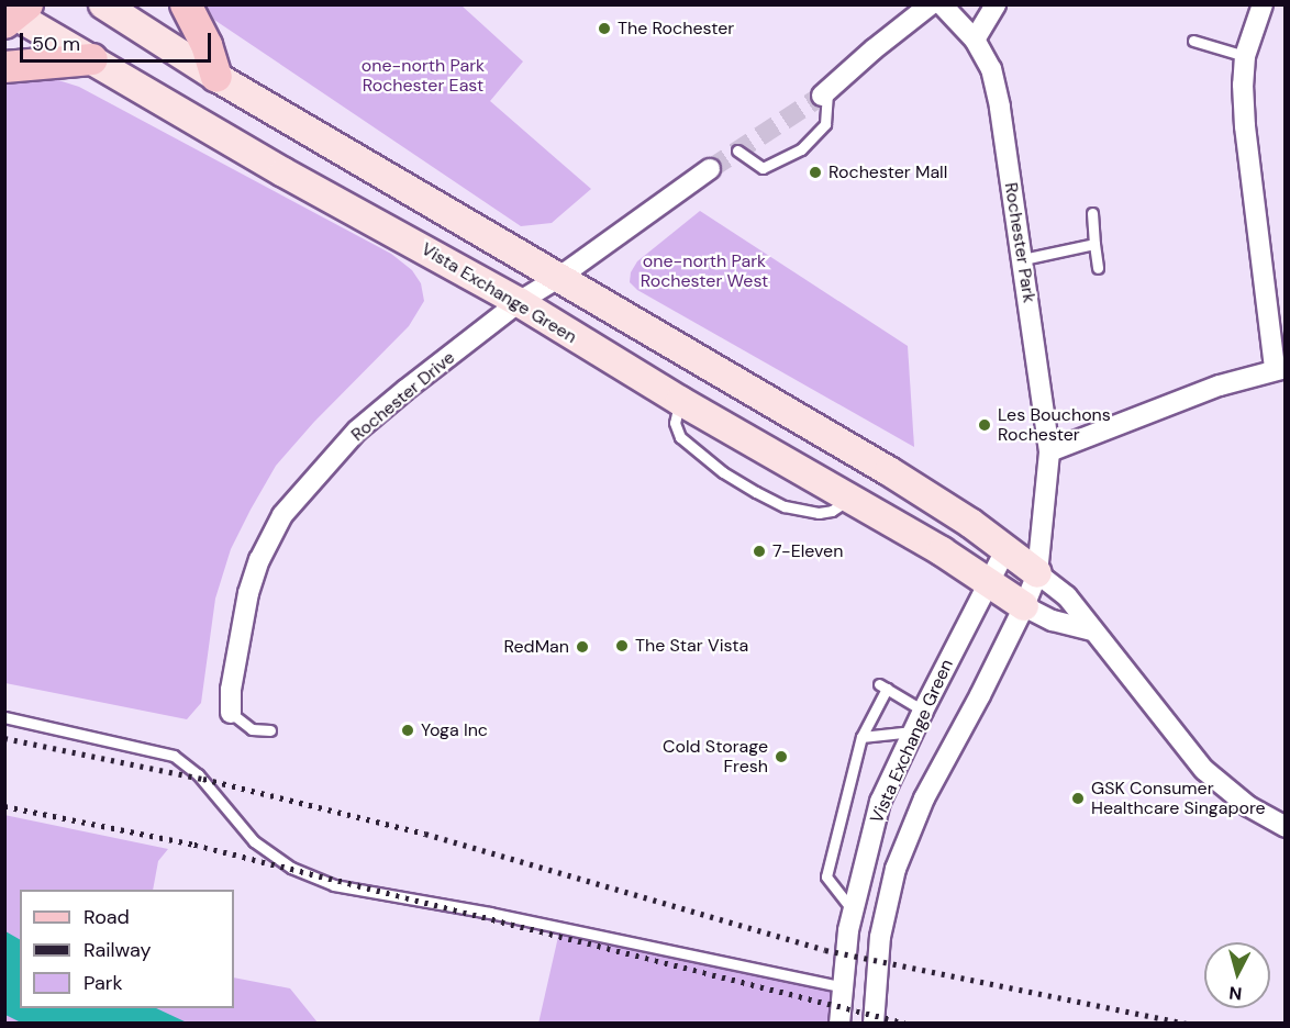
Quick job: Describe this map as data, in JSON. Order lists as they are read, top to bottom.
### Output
{
  "streets": {
    "street": ["Rochester Park", "Vista Exchange Green", "Rochester Drive"]
  },
  "crossings": [
    ["Rochester Park", "Vista Exchange Green"],
    ["Vista Exchange Green", "Rochester Drive"]
  ],
  "parks": ["one-north Park Rochester East", "one-north Park Rochester West"],
  "places": [
    "The Rochester",
    "Rochester Mall",
    "Les Bouchons Rochester",
    "7-Eleven",
    "The Star Vista",
    "RedMan",
    "Yoga Inc",
    "Cold Storage Fresh",
    "GSK Consumer Healthcare Singapore"
  ],
  "legend": ["Road", "Railway", "Park"],
  "scale_bar": "50 m",
  "north": "bottom"
}
